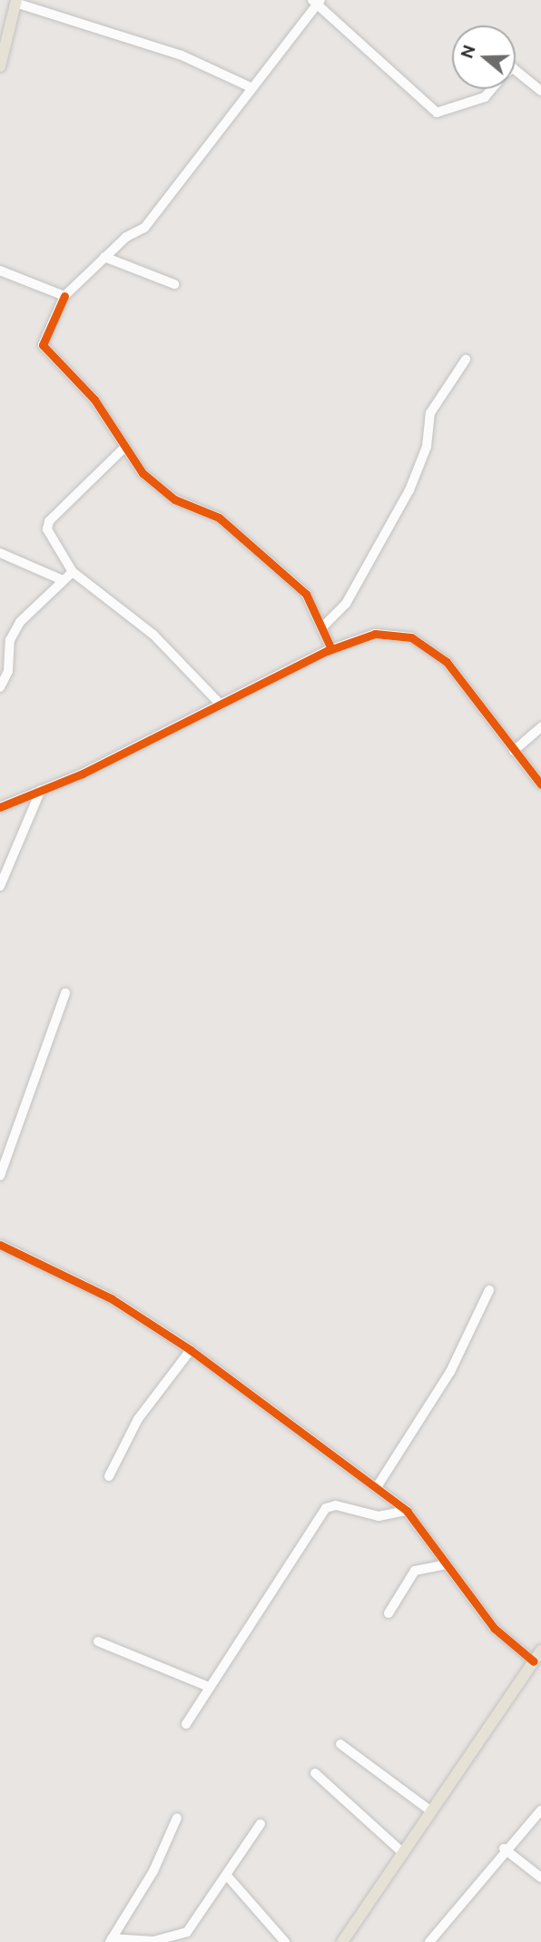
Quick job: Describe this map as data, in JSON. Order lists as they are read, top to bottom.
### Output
{
  "north": "left"
}
